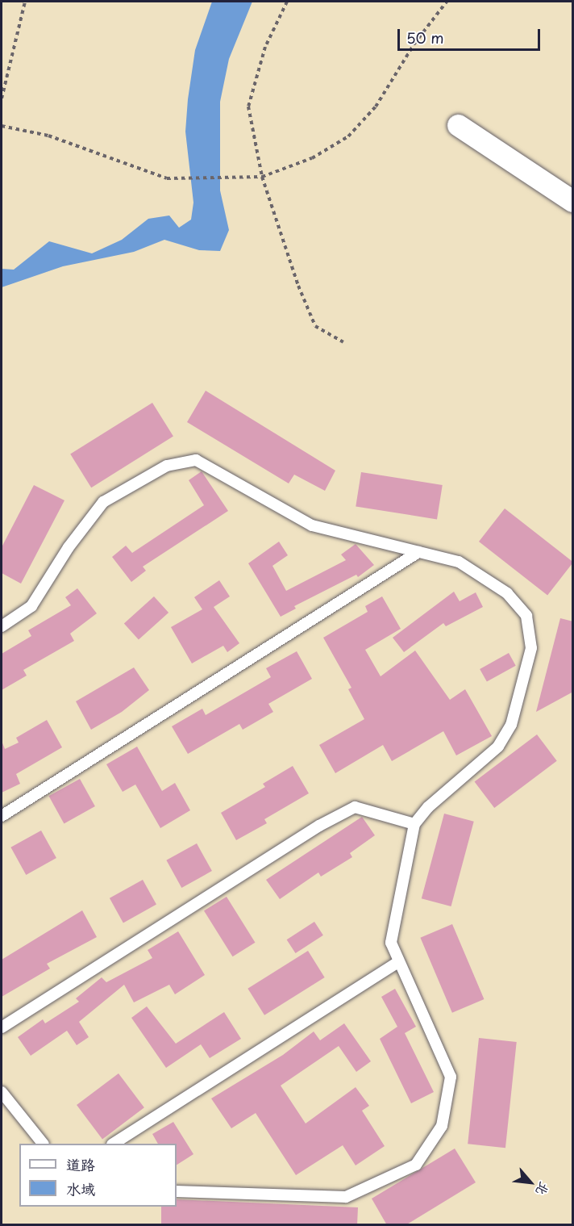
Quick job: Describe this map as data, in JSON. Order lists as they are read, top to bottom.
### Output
{
  "legend": ["道路", "水域"],
  "scale_bar": "50 m",
  "north": "bottom right"
}
